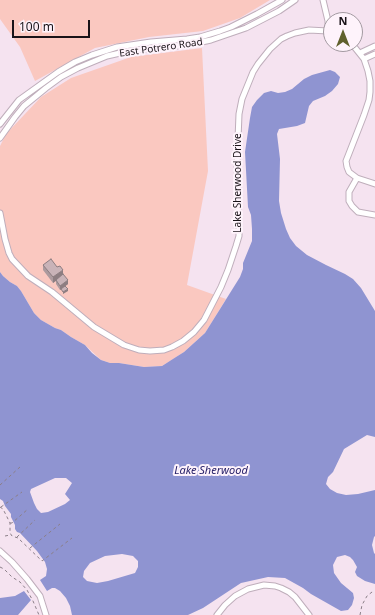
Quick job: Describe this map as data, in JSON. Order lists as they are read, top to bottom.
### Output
{
  "streets": {
    "street": ["East Potrero Road", "Lake Sherwood Drive"]
  },
  "water": ["Lake Sherwood"],
  "scale_bar": "100 m",
  "north": "top"
}
